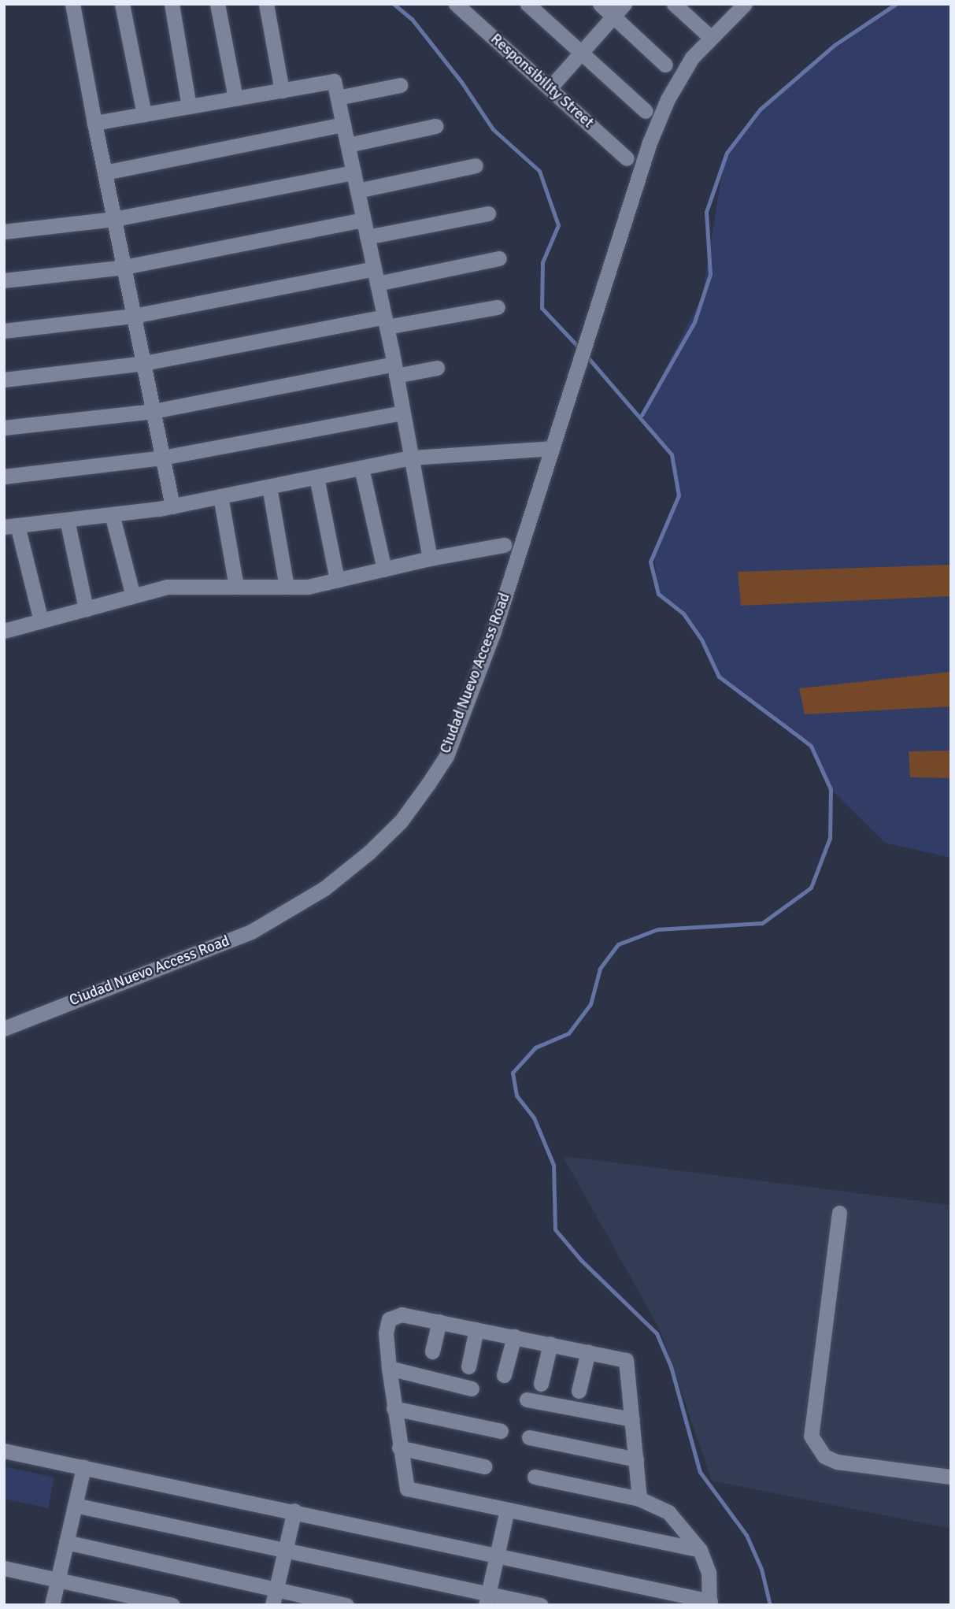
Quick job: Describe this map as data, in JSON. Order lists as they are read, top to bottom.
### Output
{
  "streets": {
    "street": ["Responsibility Street", "Ciudad Nuevo Access Road"]
  }
}
